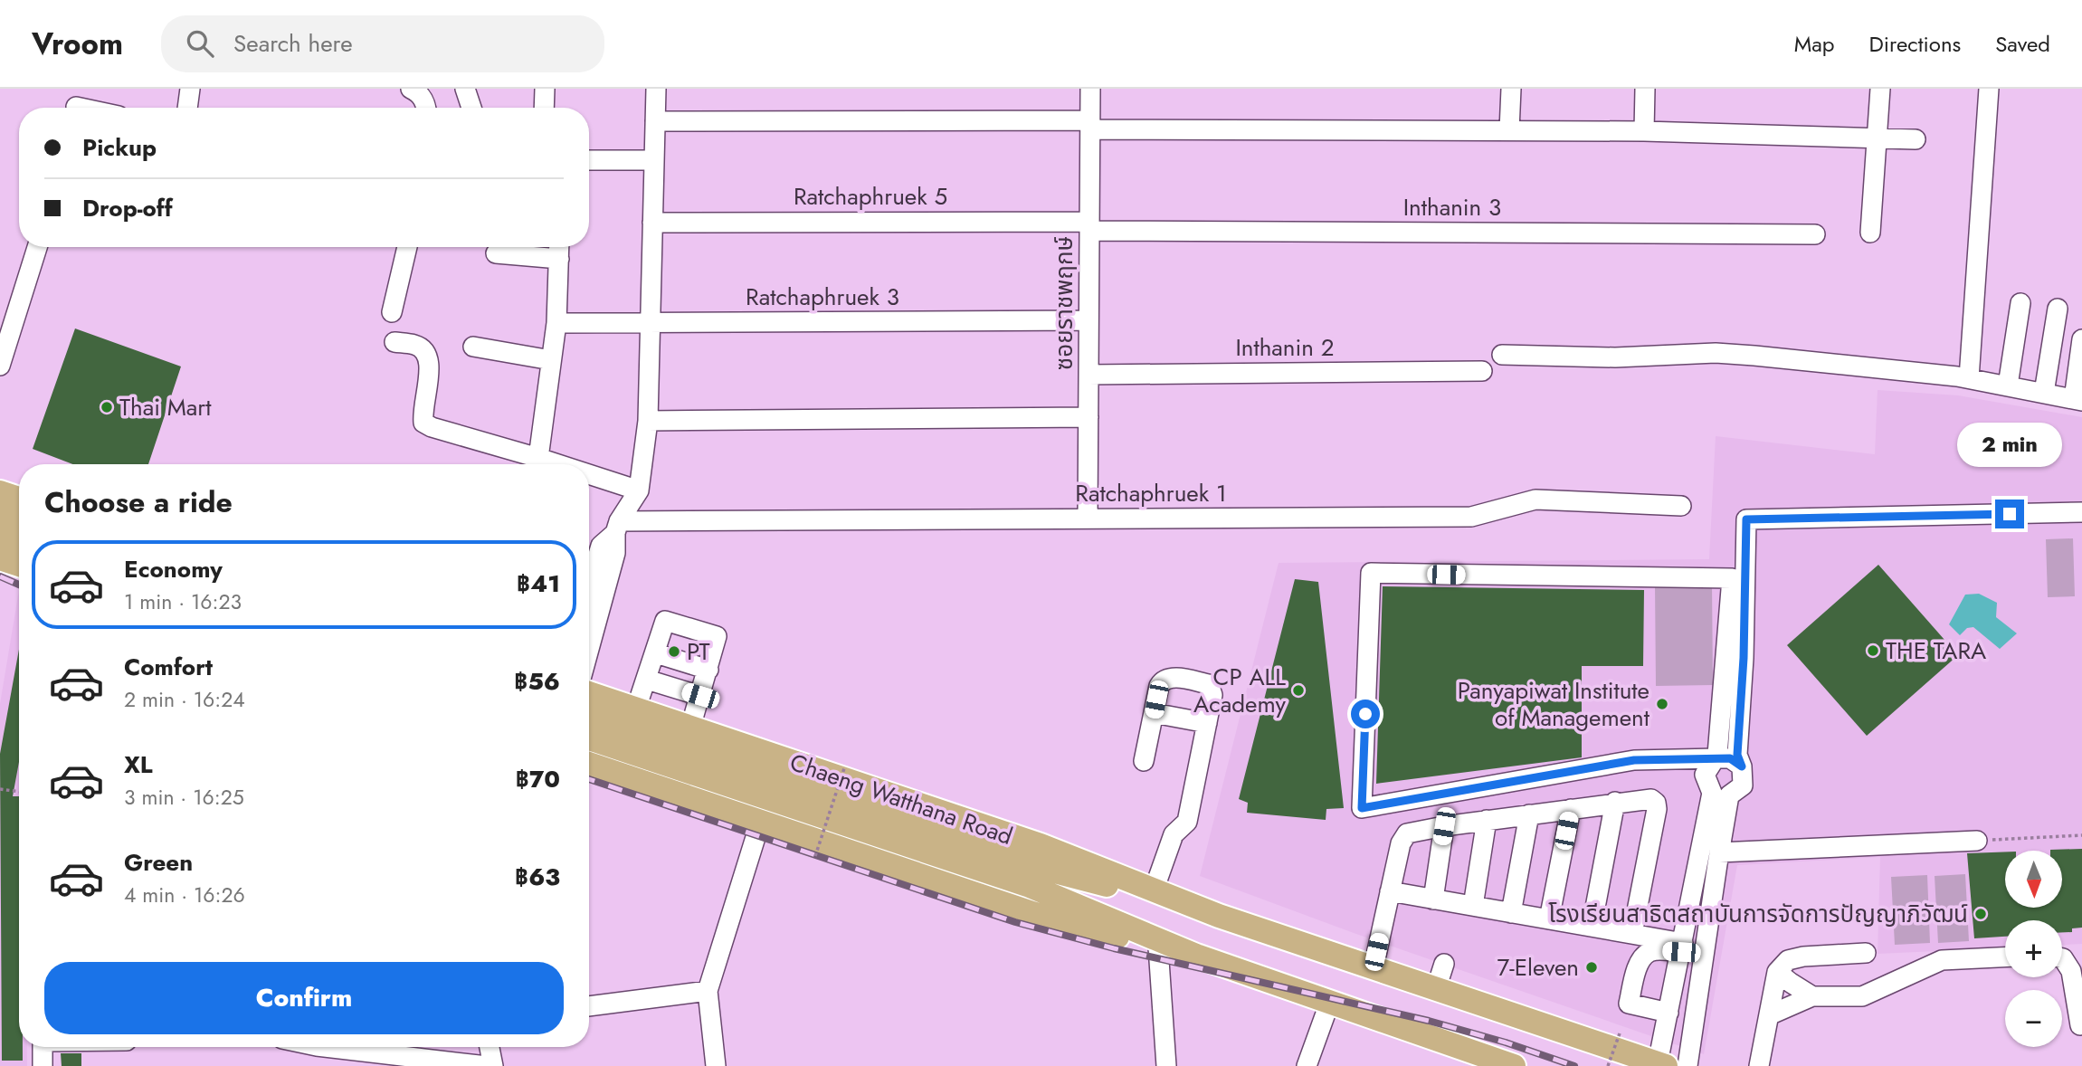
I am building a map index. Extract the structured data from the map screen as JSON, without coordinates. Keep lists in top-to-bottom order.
{
  "streets": {
    "main road": ["Chaeng Watthana Road"],
    "street": [
      "Ratchaphruek 5",
      "Inthanin 3",
      "Ratchaphruek 3",
      "ซอยราชพฤกษ์",
      "Inthanin 2",
      "Ratchaphruek 1"
    ]
  },
  "crossings": [
    ["Ratchaphruek 5", "Inthanin 3"],
    ["Ratchaphruek 5", "ซอยราชพฤกษ์"],
    ["Inthanin 3", "ซอยราชพฤกษ์"],
    ["Ratchaphruek 3", "ซอยราชพฤกษ์"],
    ["ซอยราชพฤกษ์", "Inthanin 2"],
    ["ซอยราชพฤกษ์", "Ratchaphruek 1"]
  ],
  "places": [
    "Thai Mart",
    "THE TARA",
    "PT",
    "CP ALL Academy",
    "Panyapiwat Institute of Management",
    "โรงเรียนสาธิตสถาบันการจัดการปัญญาภิวัฒน์",
    "7-Eleven"
  ],
  "north": "bottom",
  "page": {
    "header": "Vroom",
    "search": "Search here",
    "nav": ["Map", "Directions", "Saved"],
    "banner": ["Pickup", "Drop-off"],
    "bubble": "2 min",
    "heading": "Choose a ride",
    "list": [
      {
        "name": "Economy",
        "note": "1 min · 16:23",
        "value": "฿41"
      },
      {
        "name": "Comfort",
        "note": "2 min · 16:24",
        "value": "฿56"
      },
      {
        "name": "XL",
        "note": "3 min · 16:25",
        "value": "฿70"
      },
      {
        "name": "Green",
        "note": "4 min · 16:26",
        "value": "฿63"
      }
    ],
    "map_buttons": ["+", "−"],
    "buttons": "Confirm"
  }
}
